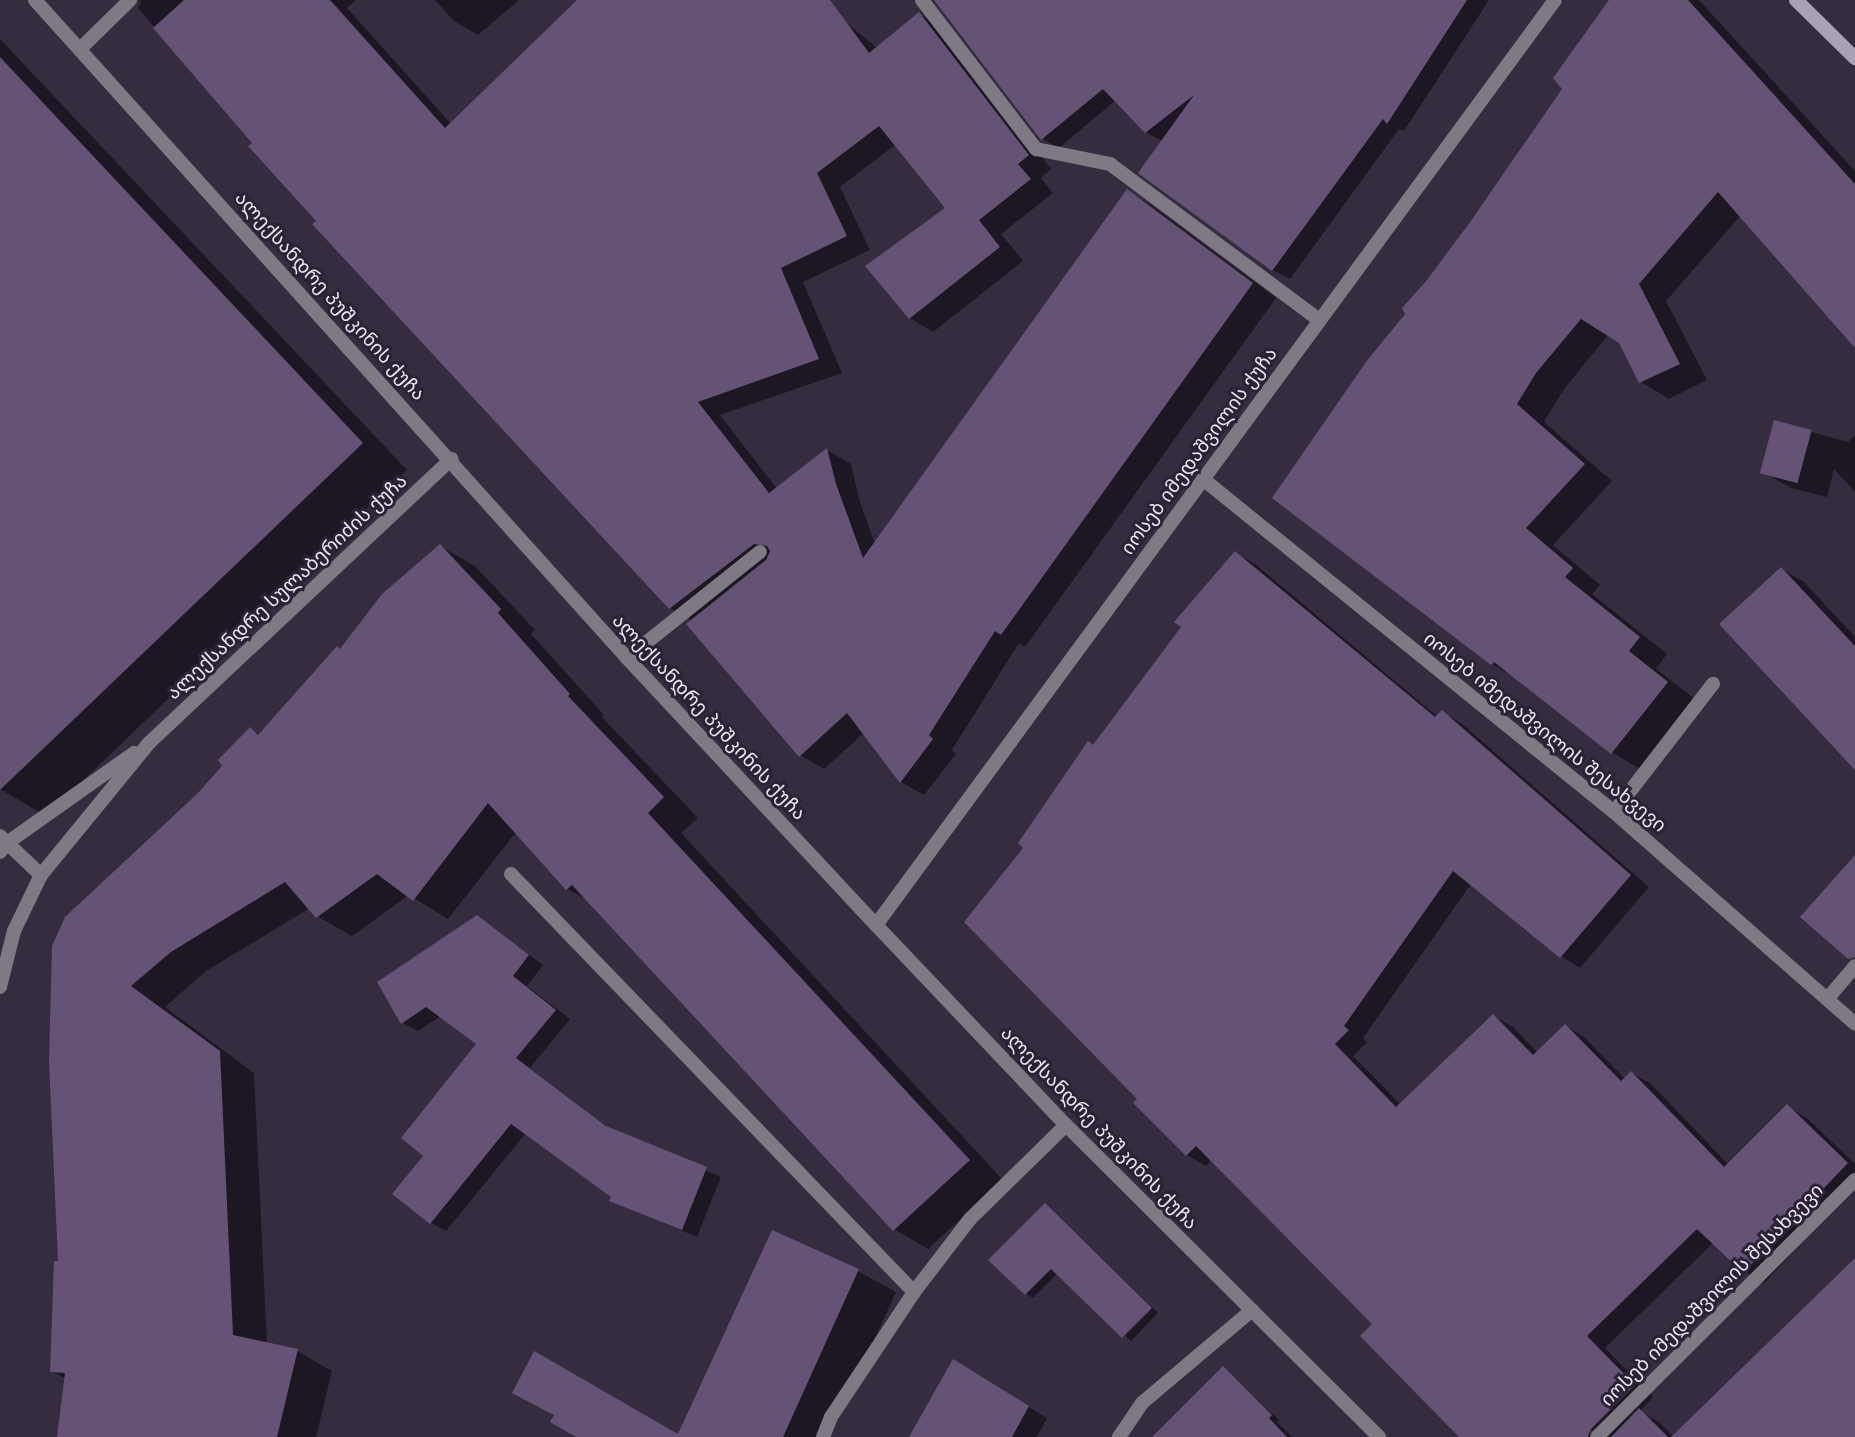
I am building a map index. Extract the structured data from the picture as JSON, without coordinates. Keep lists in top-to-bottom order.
{
  "streets": {
    "street": [
      "ალექსანდრე პუშკინის ქუჩა",
      "იოსებ იმედაშვილის ქუჩა",
      "ალექსანდრე სულაბერიძის ქუჩა",
      "იოსებ იმედაშვილის შესახვევი"
    ]
  },
  "crossings": [
    ["ალექსანდრე პუშკინის ქუჩა", "იოსებ იმედაშვილის ქუჩა"],
    ["ალექსანდრე პუშკინის ქუჩა", "ალექსანდრე სულაბერიძის ქუჩა"],
    ["იოსებ იმედაშვილის ქუჩა", "იოსებ იმედაშვილის შესახვევი"]
  ]
}
